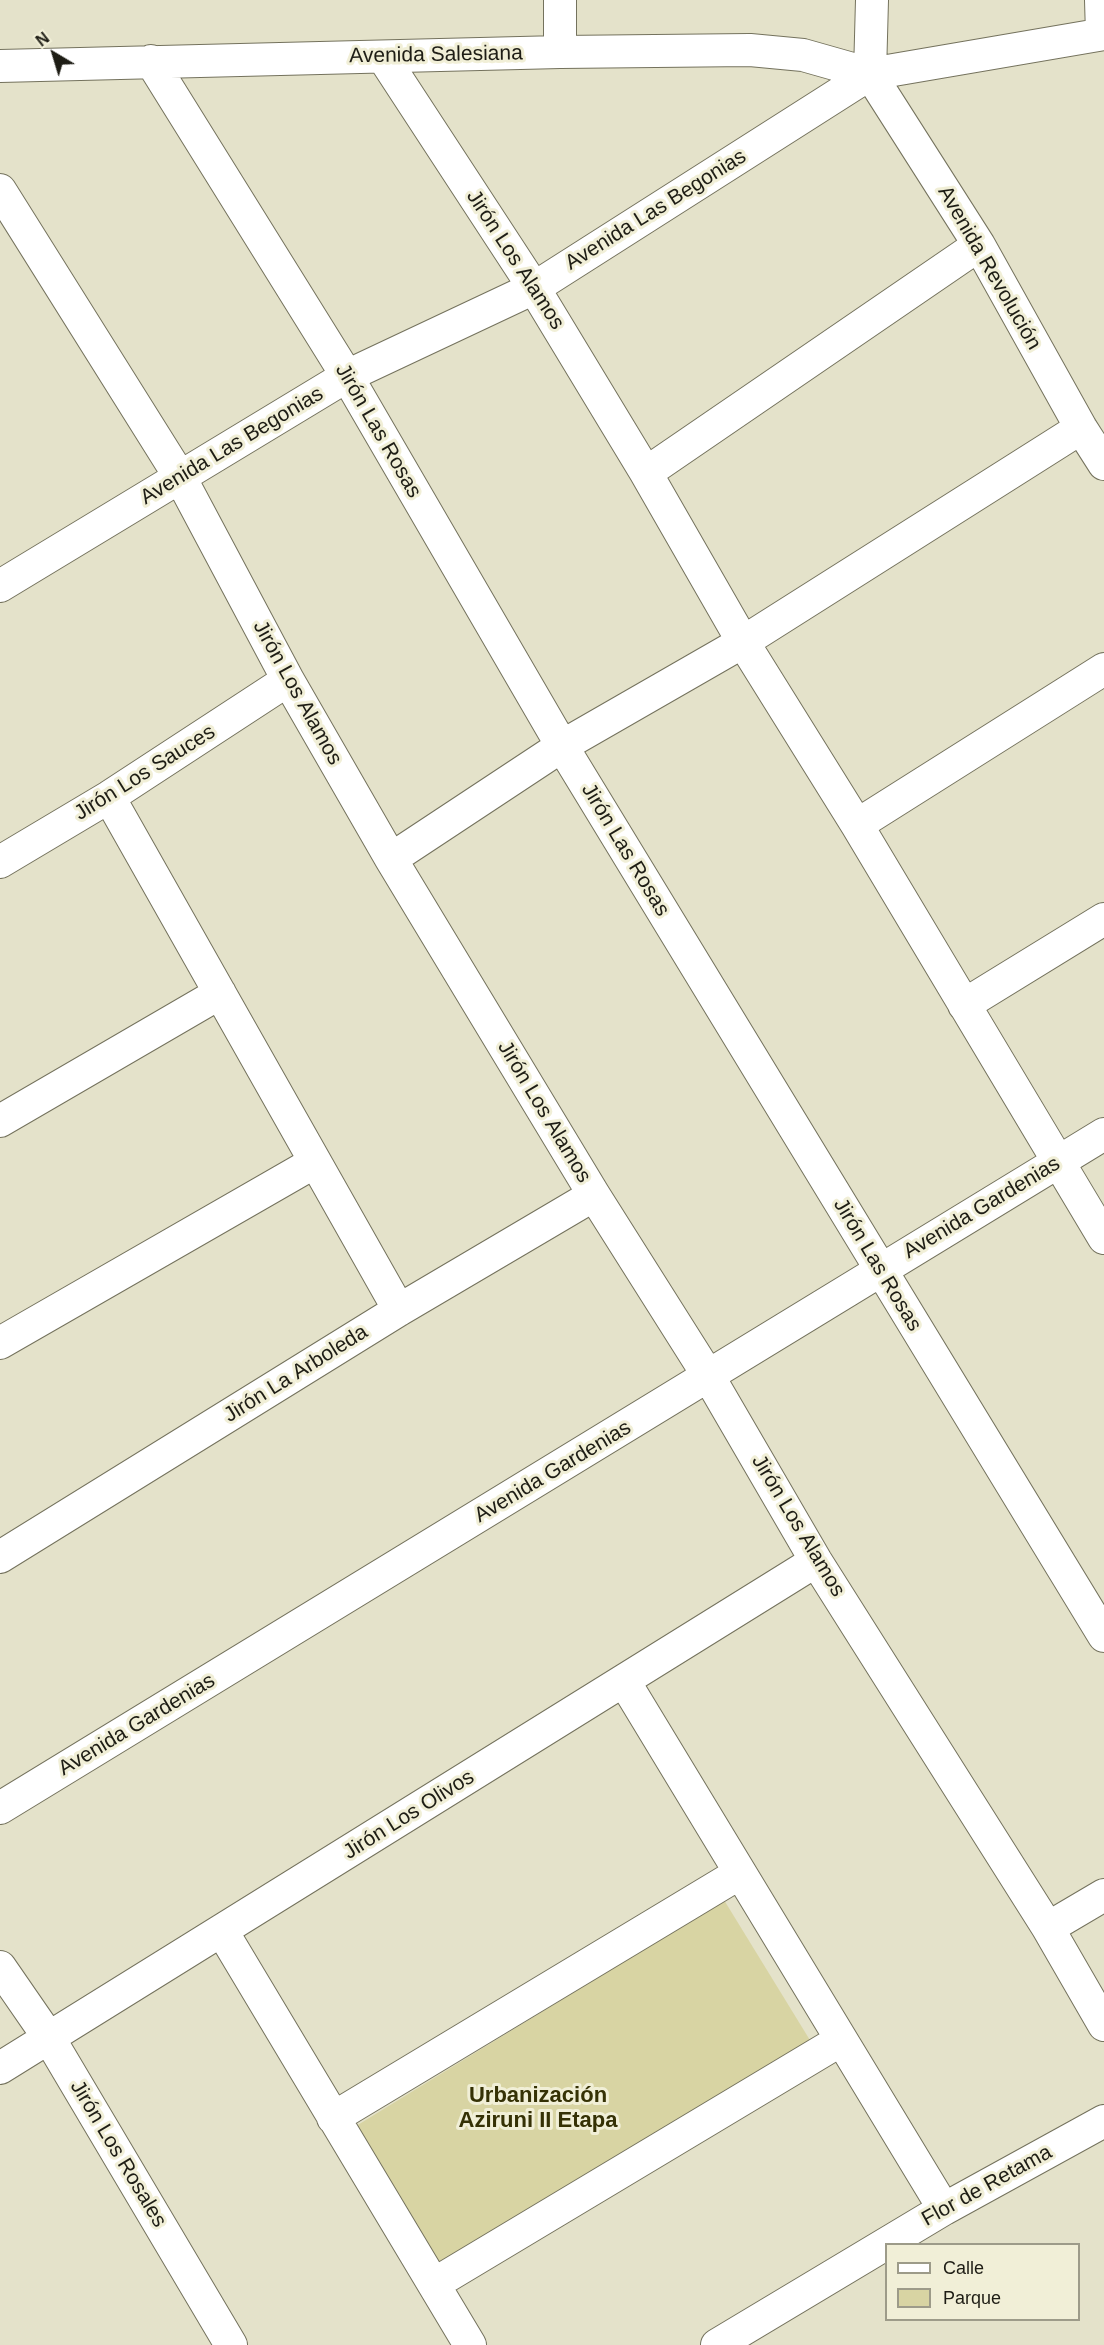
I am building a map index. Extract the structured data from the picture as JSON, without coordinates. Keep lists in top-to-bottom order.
{
  "streets": {
    "street": [
      "Avenida Salesiana",
      "Avenida Las Begonias",
      "Jirón Los Alamos",
      "Avenida Revolución",
      "Jirón Las Rosas",
      "Jirón Los Sauces",
      "Avenida Gardenias",
      "Jirón La Arboleda",
      "Jirón Los Olivos",
      "Jirón Los Rosales",
      "Flor de Retama"
    ]
  },
  "crossings": [
    ["Avenida Salesiana", "Avenida Las Begonias"],
    ["Avenida Salesiana", "Jirón Los Alamos"],
    ["Avenida Salesiana", "Avenida Revolución"],
    ["Avenida Salesiana", "Jirón Las Rosas"],
    ["Avenida Las Begonias", "Jirón Los Alamos"],
    ["Avenida Las Begonias", "Avenida Revolución"],
    ["Avenida Las Begonias", "Jirón Las Rosas"],
    ["Jirón Los Alamos", "Jirón Los Sauces"],
    ["Jirón Los Alamos", "Avenida Gardenias"],
    ["Jirón Los Alamos", "Jirón La Arboleda"],
    ["Jirón Los Alamos", "Jirón Los Olivos"],
    ["Jirón Las Rosas", "Avenida Gardenias"],
    ["Jirón Los Olivos", "Jirón Los Rosales"]
  ],
  "districts": ["Urbanización Aziruni II Etapa"],
  "legend": ["Calle", "Parque"],
  "north": "top left"
}
